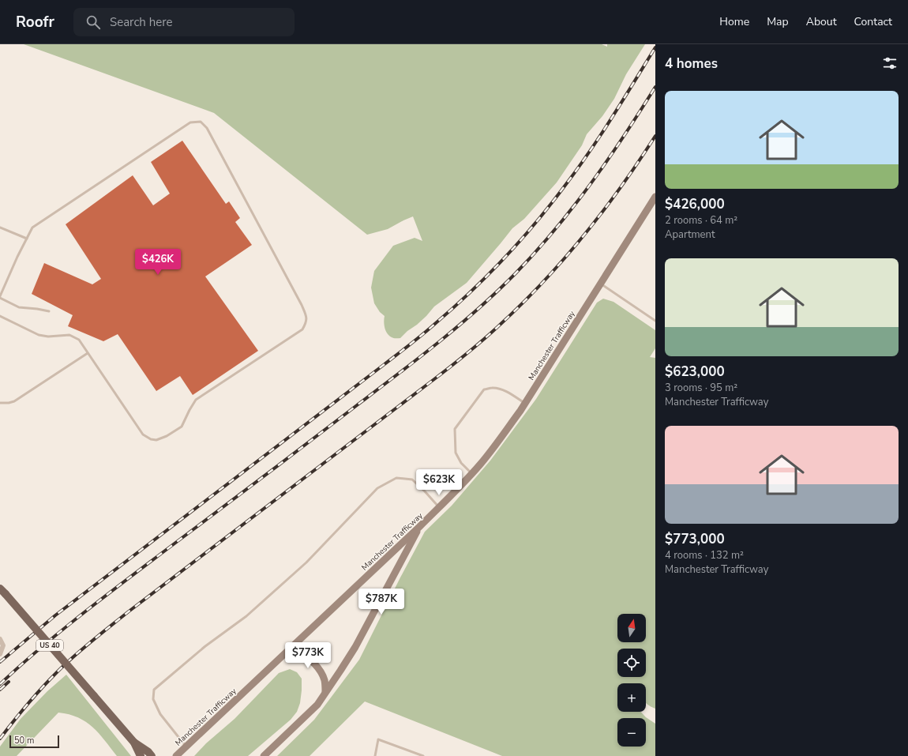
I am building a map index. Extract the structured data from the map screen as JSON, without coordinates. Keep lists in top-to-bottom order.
{
  "streets": {
    "main road": ["Manchester Trafficway", "US 40"]
  },
  "scale_bar": "50 m",
  "north": "top",
  "page": {
    "header": "Roofr",
    "search": "Search here",
    "nav": [
      "Home",
      "Map",
      "About",
      "Contact"
    ],
    "heading": "4 homes",
    "list": [
      {
        "name": "$426,000",
        "note": "2 rooms · 64 m² · Apartment"
      },
      {
        "name": "$623,000",
        "note": "3 rooms · 95 m² · Manchester Trafficway"
      },
      {
        "name": "$773,000",
        "note": "4 rooms · 132 m² · Manchester Trafficway"
      }
    ],
    "price": [
      "$426K",
      "$623K",
      "$787K",
      "$773K"
    ],
    "map_buttons": ["+", "−"],
    "scale": "50 m"
  }
}
